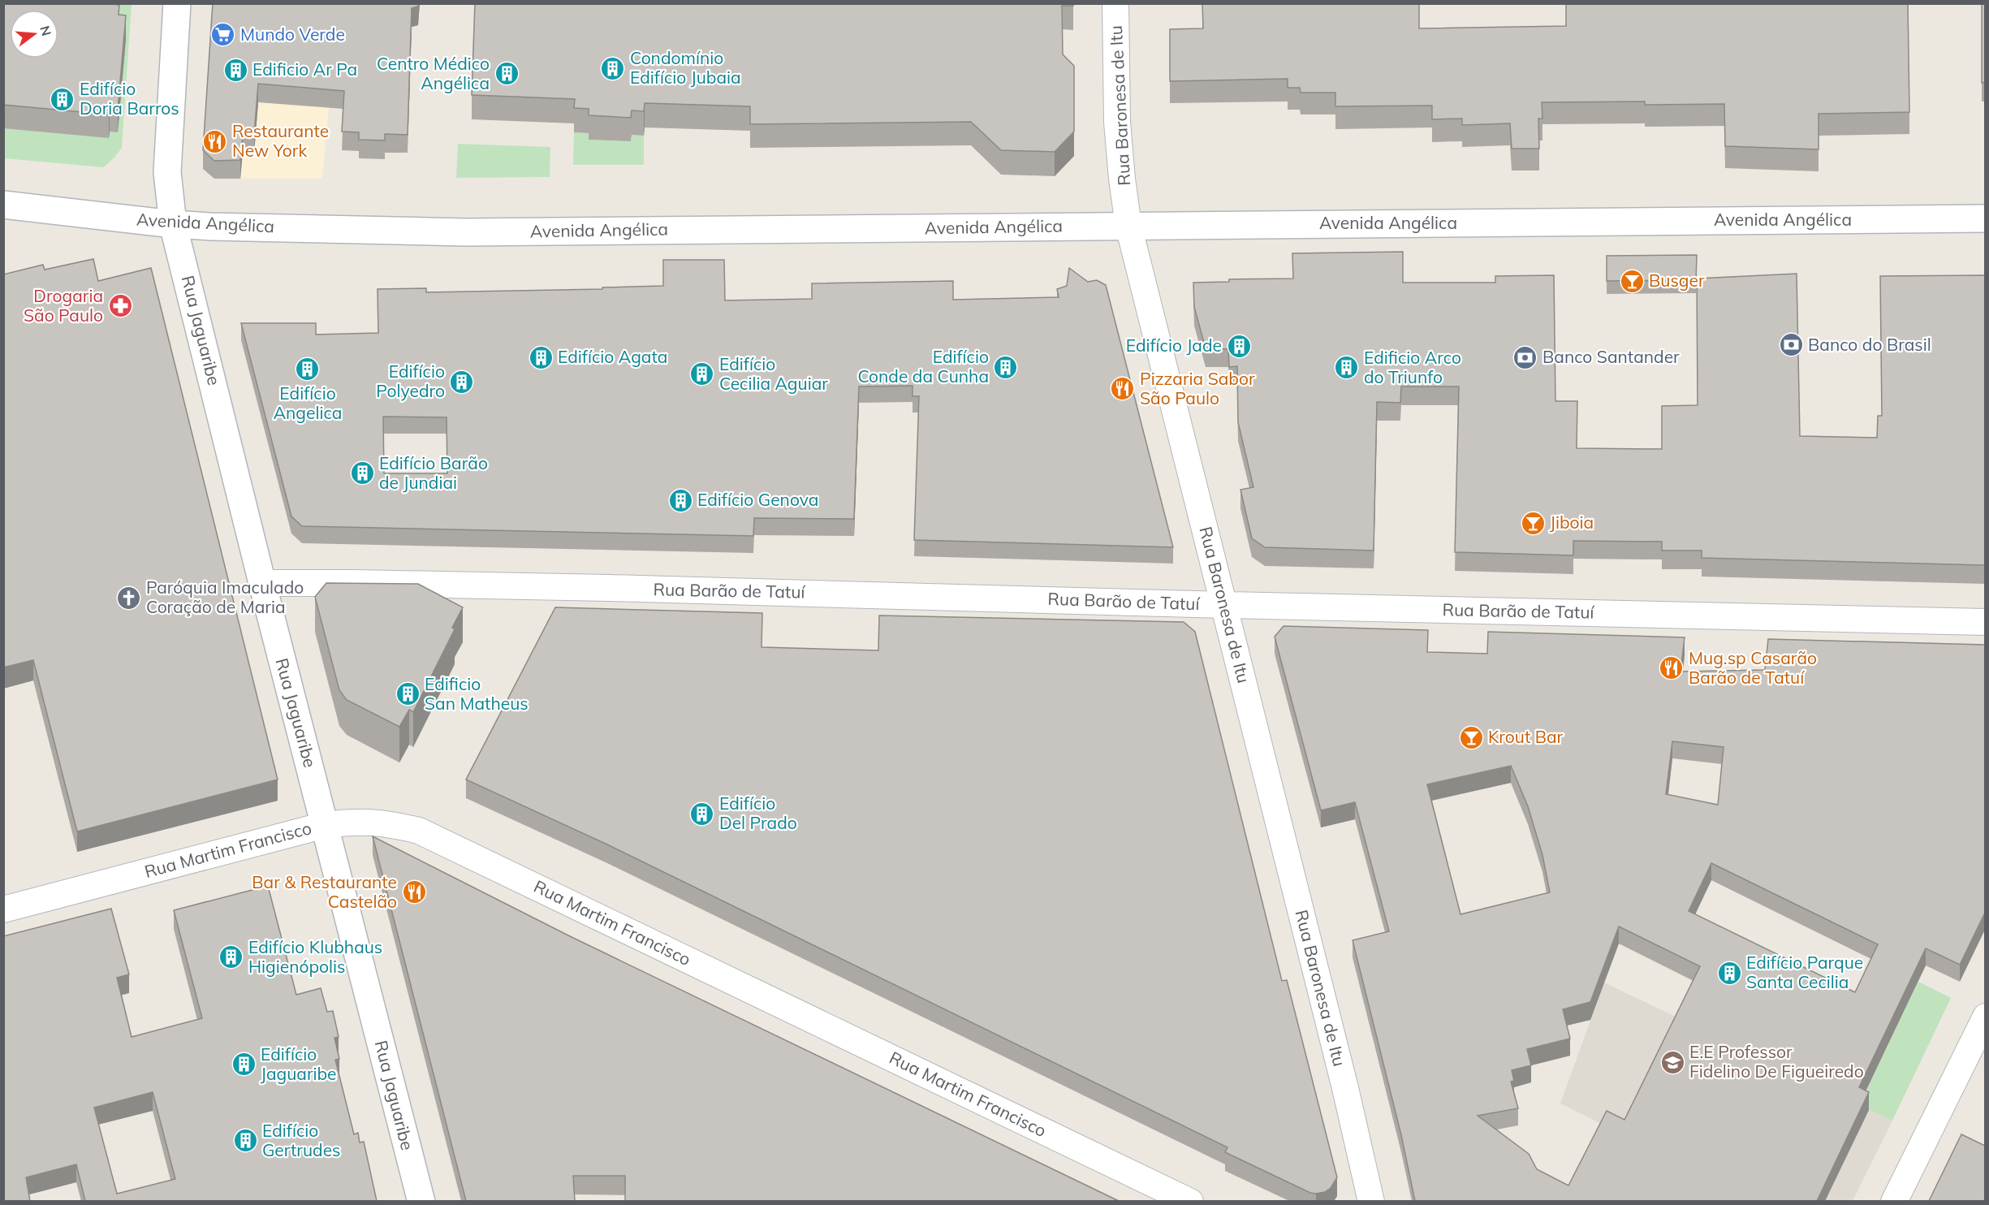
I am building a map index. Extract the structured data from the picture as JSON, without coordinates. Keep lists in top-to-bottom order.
{
  "streets": {
    "main road": ["Avenida Angélica", "Rua Jaguaribe"],
    "street": ["Rua Baronesa de Itu", "Rua Barão de Tatuí", "Rua Martim Francisco"]
  },
  "crossings": [
    ["Rua Baronesa de Itu", "Avenida Angélica"],
    ["Rua Baronesa de Itu", "Rua Barão de Tatuí"],
    ["Avenida Angélica", "Rua Jaguaribe"],
    ["Rua Jaguaribe", "Rua Barão de Tatuí"],
    ["Rua Jaguaribe", "Rua Martim Francisco"]
  ],
  "places": {
    "supermarket": ["Mundo Verde"],
    "building": [
      "Condomínio Edifício Jubaia",
      "Edificio Ar Pa",
      "Centro Médico Angélica",
      "Edifício Doria Barros",
      "Edifício Jade",
      "Edifício Agata",
      "Edifício Conde da Cunha",
      "Edificio Arco do Triunfo",
      "Edifício Angelica",
      "Edifício Cecilia Aguiar",
      "Edifício Polyedro",
      "Edifício Barão de Jundiai",
      "Edifício Genova",
      "Edificio San Matheus",
      "Edifício Del Prado",
      "Edifício Klubhaus Higienópolis",
      "Edifício Parque Santa Cecilia",
      "Edifício Jaguaribe",
      "Edifício Gertrudes"
    ],
    "restaurant": [
      "Restaurante New York",
      "Pizzaria Sabor São Paulo",
      "Mug.sp Casarão Barão de Tatuí",
      "Bar & Restaurante Castelão"
    ],
    "bar": ["Busger", "Jiboia", "Krout Bar"],
    "pharmacy": ["Drogaria São Paulo"],
    "bank": ["Banco do Brasil", "Banco Santander"],
    "church": ["Paróquia Imaculado Coração de Maria"],
    "school or university": ["E.E Professor Fidelino De Figueiredo"]
  },
  "north": "right"
}
